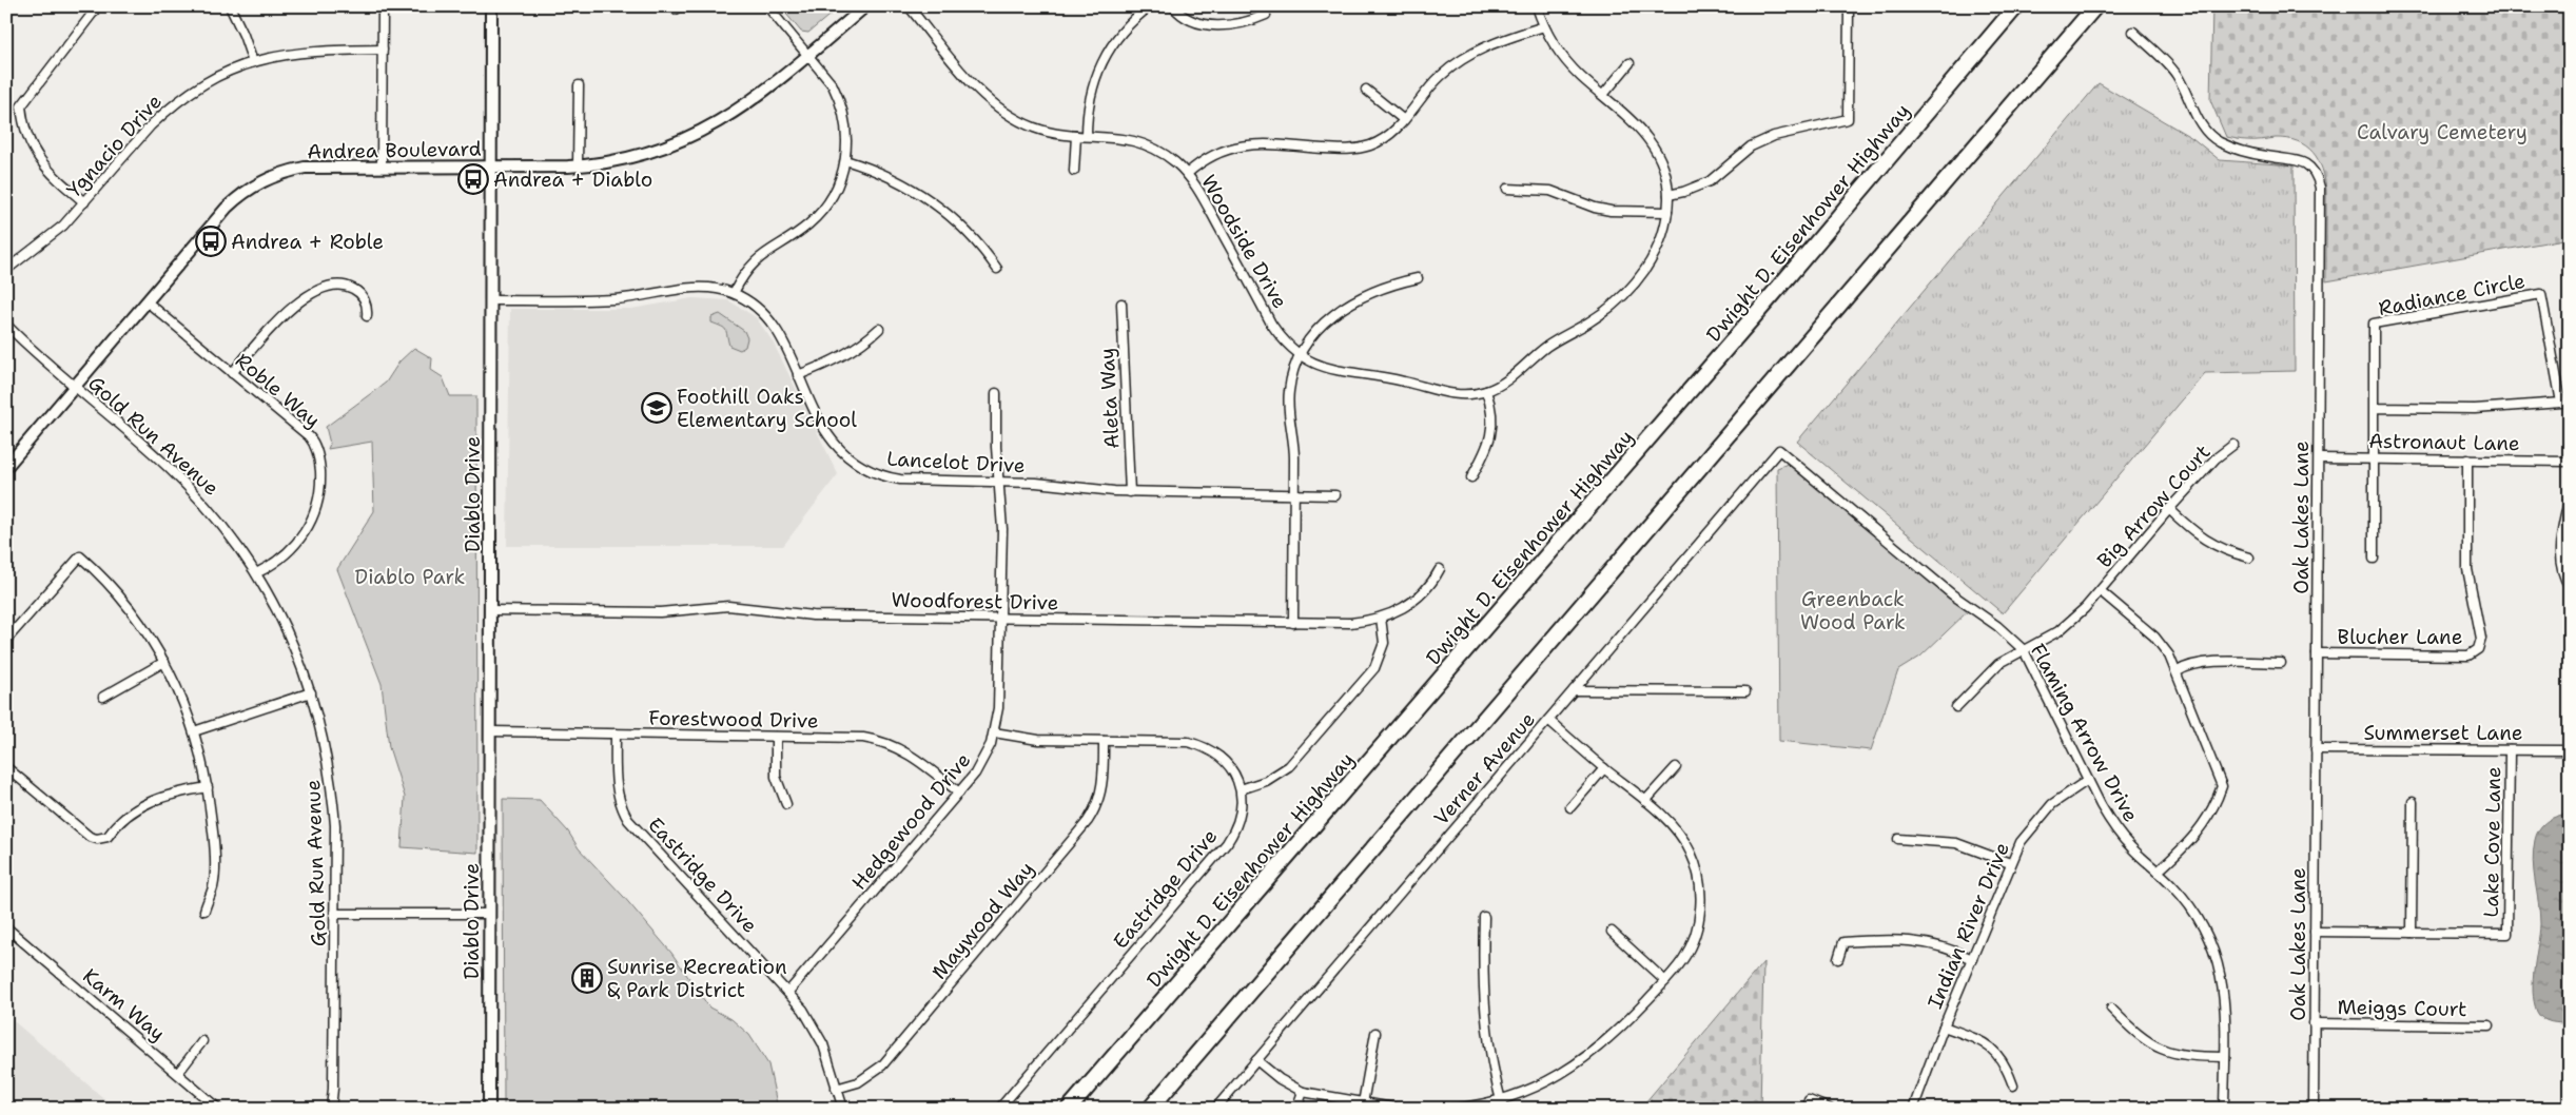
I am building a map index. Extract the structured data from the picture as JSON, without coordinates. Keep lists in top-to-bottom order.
{
  "streets": {
    "highway": ["Dwight D. Eisenhower Highway"],
    "street": [
      "Ygnacio Drive",
      "Andrea Boulevard",
      "Woodside Drive",
      "Radiance Circle",
      "Roble Way",
      "Aleta Way",
      "Gold Run Avenue",
      "Astronaut Lane",
      "Lancelot Drive",
      "Diablo Drive",
      "Big Arrow Court",
      "Oak Lakes Lane",
      "Woodforest Drive",
      "Blucher Lane",
      "Forestwood Drive",
      "Flaming Arrow Drive",
      "Summerset Lane",
      "Verner Avenue",
      "Hedgewood Drive",
      "Lake Cove Lane",
      "Eastridge Drive",
      "Maywood Way",
      "Indian River Drive",
      "Karm Way",
      "Meiggs Court"
    ]
  },
  "crossings": [
    ["Andrea Boulevard", "Roble Way"],
    ["Andrea Boulevard", "Gold Run Avenue"],
    ["Andrea Boulevard", "Diablo Drive"],
    ["Radiance Circle", "Astronaut Lane"],
    ["Roble Way", "Gold Run Avenue"],
    ["Aleta Way", "Lancelot Drive"],
    ["Astronaut Lane", "Oak Lakes Lane"],
    ["Astronaut Lane", "Blucher Lane"],
    ["Lancelot Drive", "Diablo Drive"],
    ["Lancelot Drive", "Hedgewood Drive"],
    ["Diablo Drive", "Woodforest Drive"],
    ["Diablo Drive", "Forestwood Drive"],
    ["Big Arrow Court", "Flaming Arrow Drive"],
    ["Oak Lakes Lane", "Blucher Lane"],
    ["Oak Lakes Lane", "Summerset Lane"],
    ["Oak Lakes Lane", "Lake Cove Lane"],
    ["Oak Lakes Lane", "Meiggs Court"],
    ["Woodforest Drive", "Hedgewood Drive"],
    ["Forestwood Drive", "Hedgewood Drive"],
    ["Forestwood Drive", "Eastridge Drive"],
    ["Flaming Arrow Drive", "Verner Avenue"],
    ["Flaming Arrow Drive", "Indian River Drive"],
    ["Summerset Lane", "Lake Cove Lane"],
    ["Hedgewood Drive", "Eastridge Drive"],
    ["Eastridge Drive", "Maywood Way"]
  ],
  "parks": ["Calvary Cemetery", "Diablo Park", "Greenback Wood Park"],
  "places": {
    "bus stop": ["Andrea + Diablo", "Andrea + Roble"],
    "school or university": ["Foothill Oaks Elementary School"],
    "building": ["Sunrise Recreation & Park District"]
  }
}
